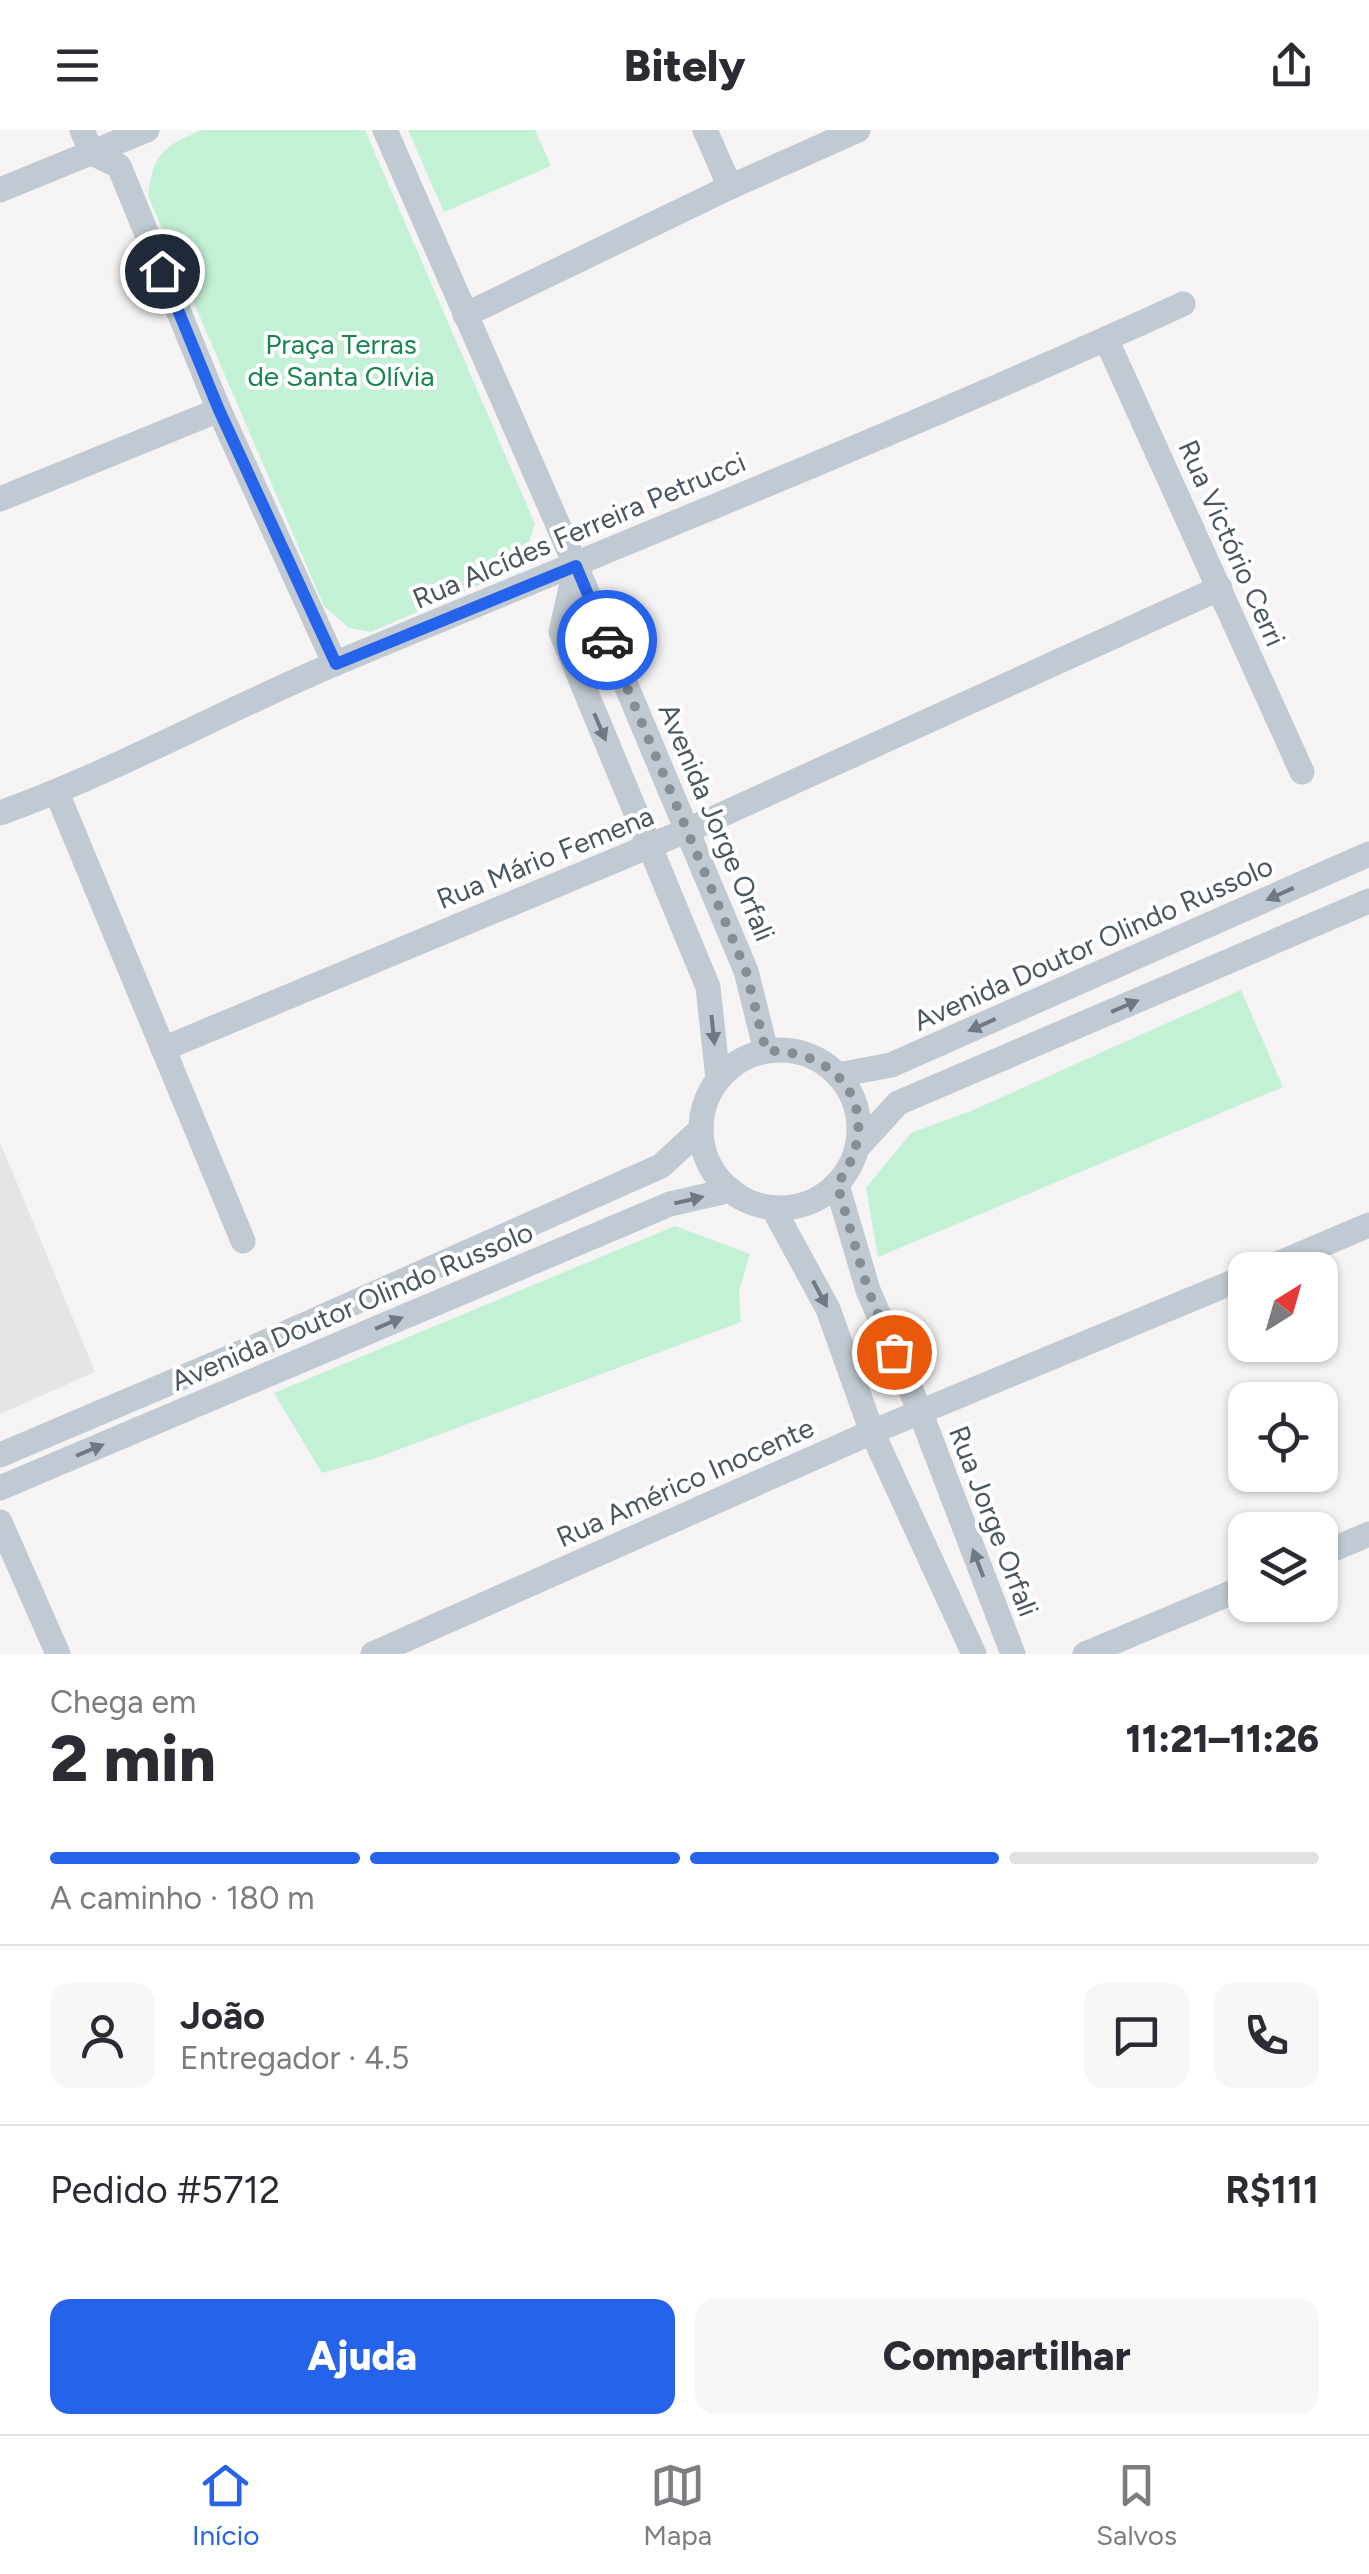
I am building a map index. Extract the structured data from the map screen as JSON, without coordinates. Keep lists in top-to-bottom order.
{
  "streets": {
    "street": [
      "Rua Alcídes Ferreira Petrucci",
      "Rua Victório Cerri",
      "Avenida Jorge Orfali",
      "Rua Mário Femena",
      "Avenida Doutor Olindo Russolo",
      "Rua Américo Inocente",
      "Rua Jorge Orfali"
    ]
  },
  "crossings": [
    ["Rua Alcídes Ferreira Petrucci", "Rua Victório Cerri"],
    ["Rua Alcídes Ferreira Petrucci", "Avenida Jorge Orfali"],
    ["Rua Victório Cerri", "Rua Mário Femena"],
    ["Avenida Jorge Orfali", "Rua Mário Femena"],
    ["Avenida Jorge Orfali", "Avenida Doutor Olindo Russolo"],
    ["Avenida Jorge Orfali", "Rua Jorge Orfali"],
    ["Avenida Doutor Olindo Russolo", "Rua Jorge Orfali"],
    ["Rua Américo Inocente", "Rua Jorge Orfali"]
  ],
  "parks": ["Praça Terras de Santa Olívia"],
  "north": "top right",
  "page": {
    "header": "Bitely",
    "heading": ["2 min", "Chega em", "11:21–11:26"],
    "panel": [
      "João",
      "Entregador · 4.5",
      "Pedido #5712",
      "R$111"
    ],
    "bar": "A caminho · 180 m",
    "buttons": ["Ajuda", "Compartilhar"],
    "tabs": ["Início", "Mapa", "Salvos"]
  }
}
